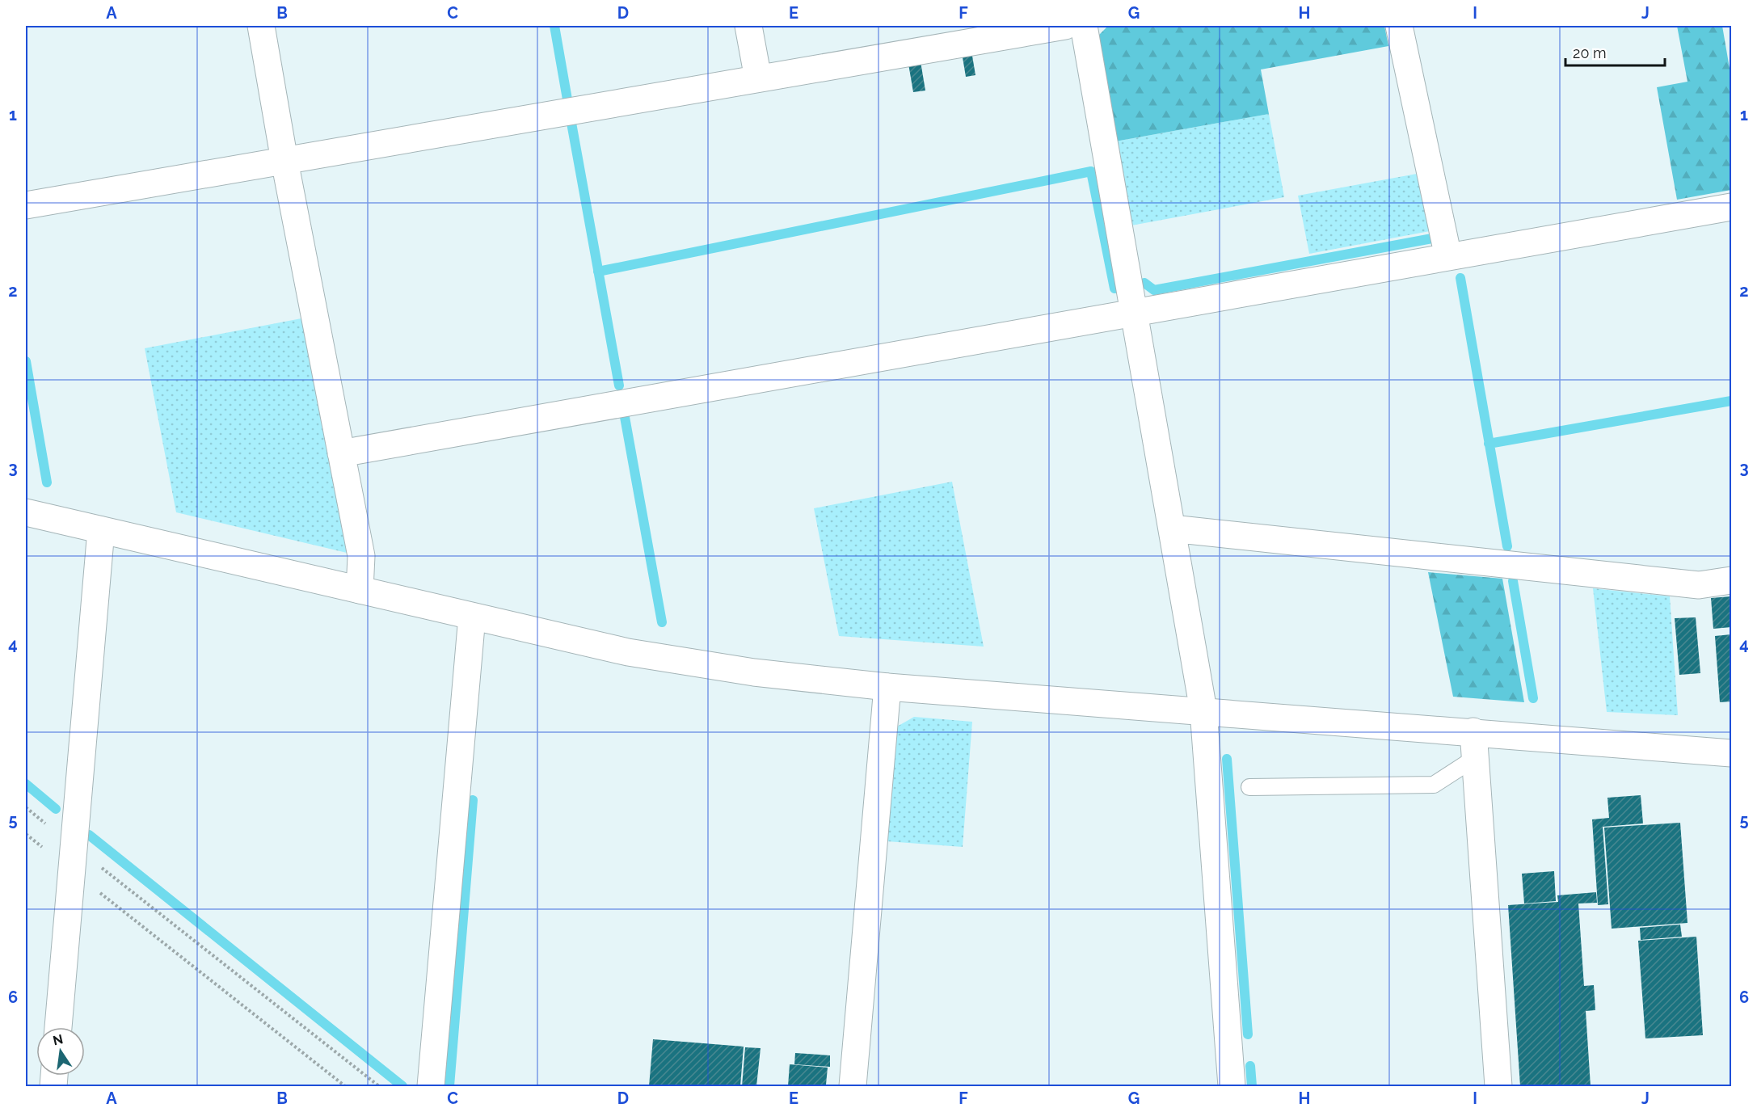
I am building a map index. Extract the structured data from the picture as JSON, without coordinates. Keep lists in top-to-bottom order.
{
  "scale_bar": "20 m",
  "north": "top",
  "grid": {
    "columns": [
      "A",
      "B",
      "C",
      "D",
      "E",
      "F",
      "G",
      "H",
      "I",
      "J"
    ],
    "rows": [
      "1",
      "2",
      "3",
      "4",
      "5",
      "6"
    ]
  }
}
